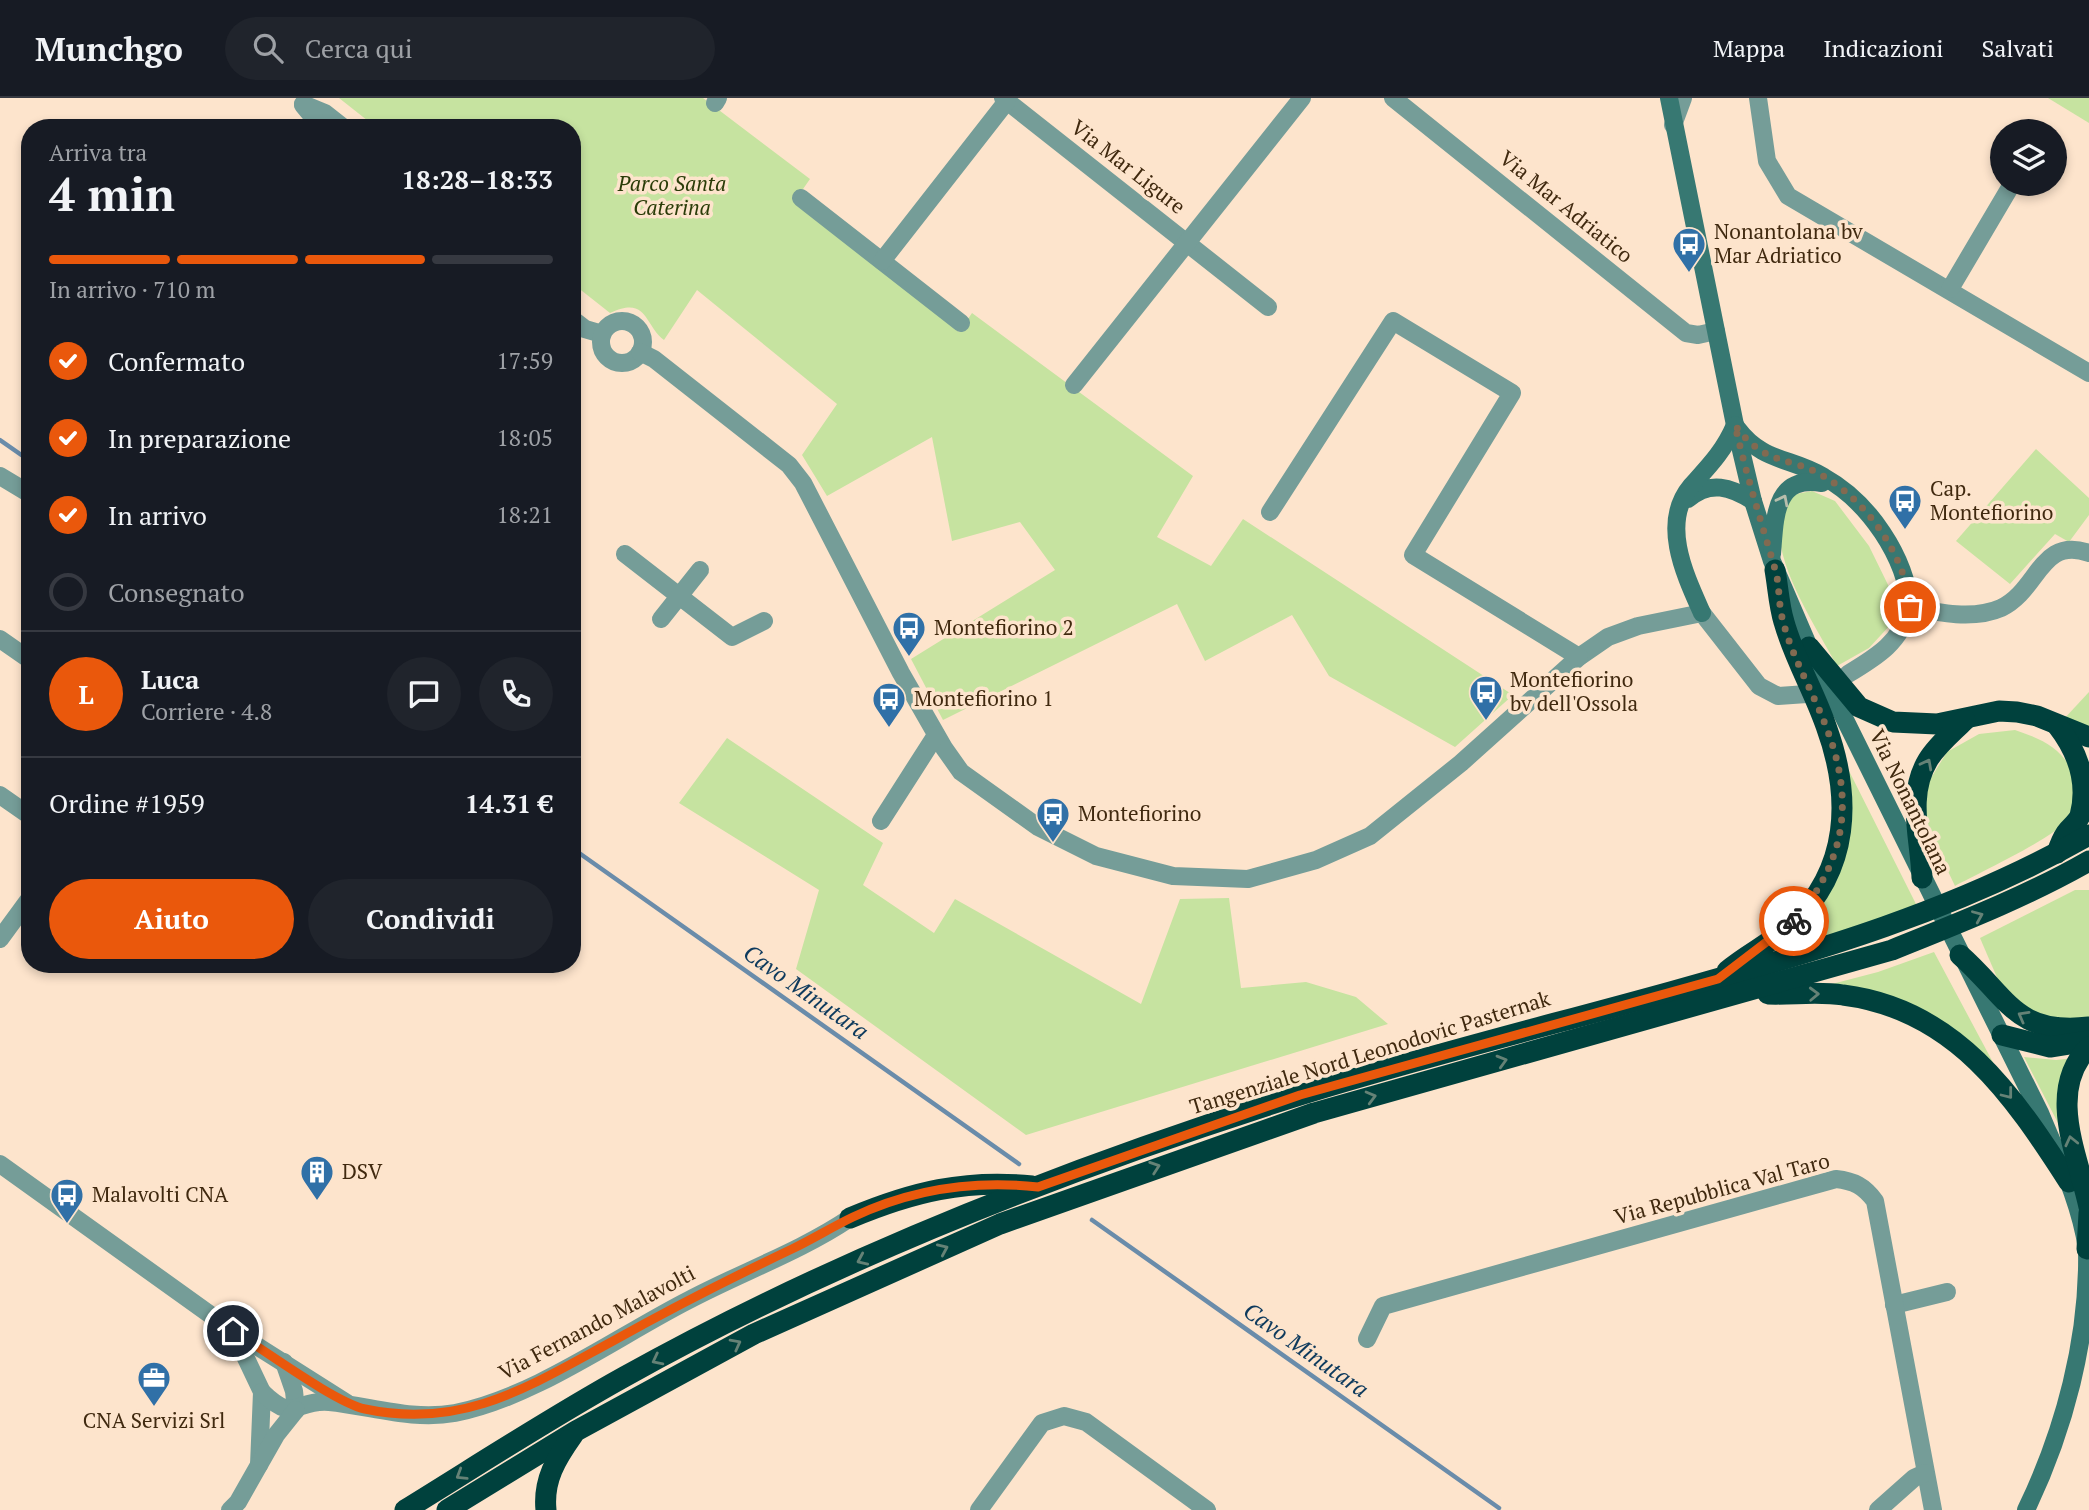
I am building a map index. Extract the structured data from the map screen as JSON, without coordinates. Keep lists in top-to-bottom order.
{
  "streets": {
    "highway": ["Tangenziale Nord Leonodovic Pasternak"],
    "main road": ["Via Nonantolana"],
    "street": [
      "Via Mar Ligure",
      "Via Mar Adriatico",
      "Via Repubblica Val Taro",
      "Via Fernando Malavolti"
    ]
  },
  "crossings": [
    ["Via Mar Adriatico", "Via Nonantolana"]
  ],
  "water": ["Cavo Minutara"],
  "parks": ["Parco Santa Caterina"],
  "places": {
    "bus stop": [
      "Nonantolana bv Mar Adriatico",
      "Cap. Montefiorino",
      "Montefiorino 2",
      "Montefiorino bv dell'Ossola",
      "Montefiorino 1",
      "Montefiorino",
      "Malavolti CNA"
    ],
    "building": ["DSV"],
    "office": ["CNA Servizi Srl"]
  },
  "page": {
    "header": "Munchgo",
    "search": "Cerca qui",
    "nav": ["Mappa", "Indicazioni", "Salvati"],
    "heading": ["4 min", "Arriva tra", "18:28–18:33"],
    "panel": [
      "Luca",
      "Corriere · 4.8",
      "Ordine #1959",
      "14.31 €"
    ],
    "bar": "In arrivo · 710 m",
    "list": [
      ["Confermato", "17:59"],
      ["In preparazione", "18:05"],
      ["In arrivo", "18:21"],
      "Consegnato"
    ],
    "round": "L",
    "buttons": ["Aiuto", "Condividi"]
  }
}
